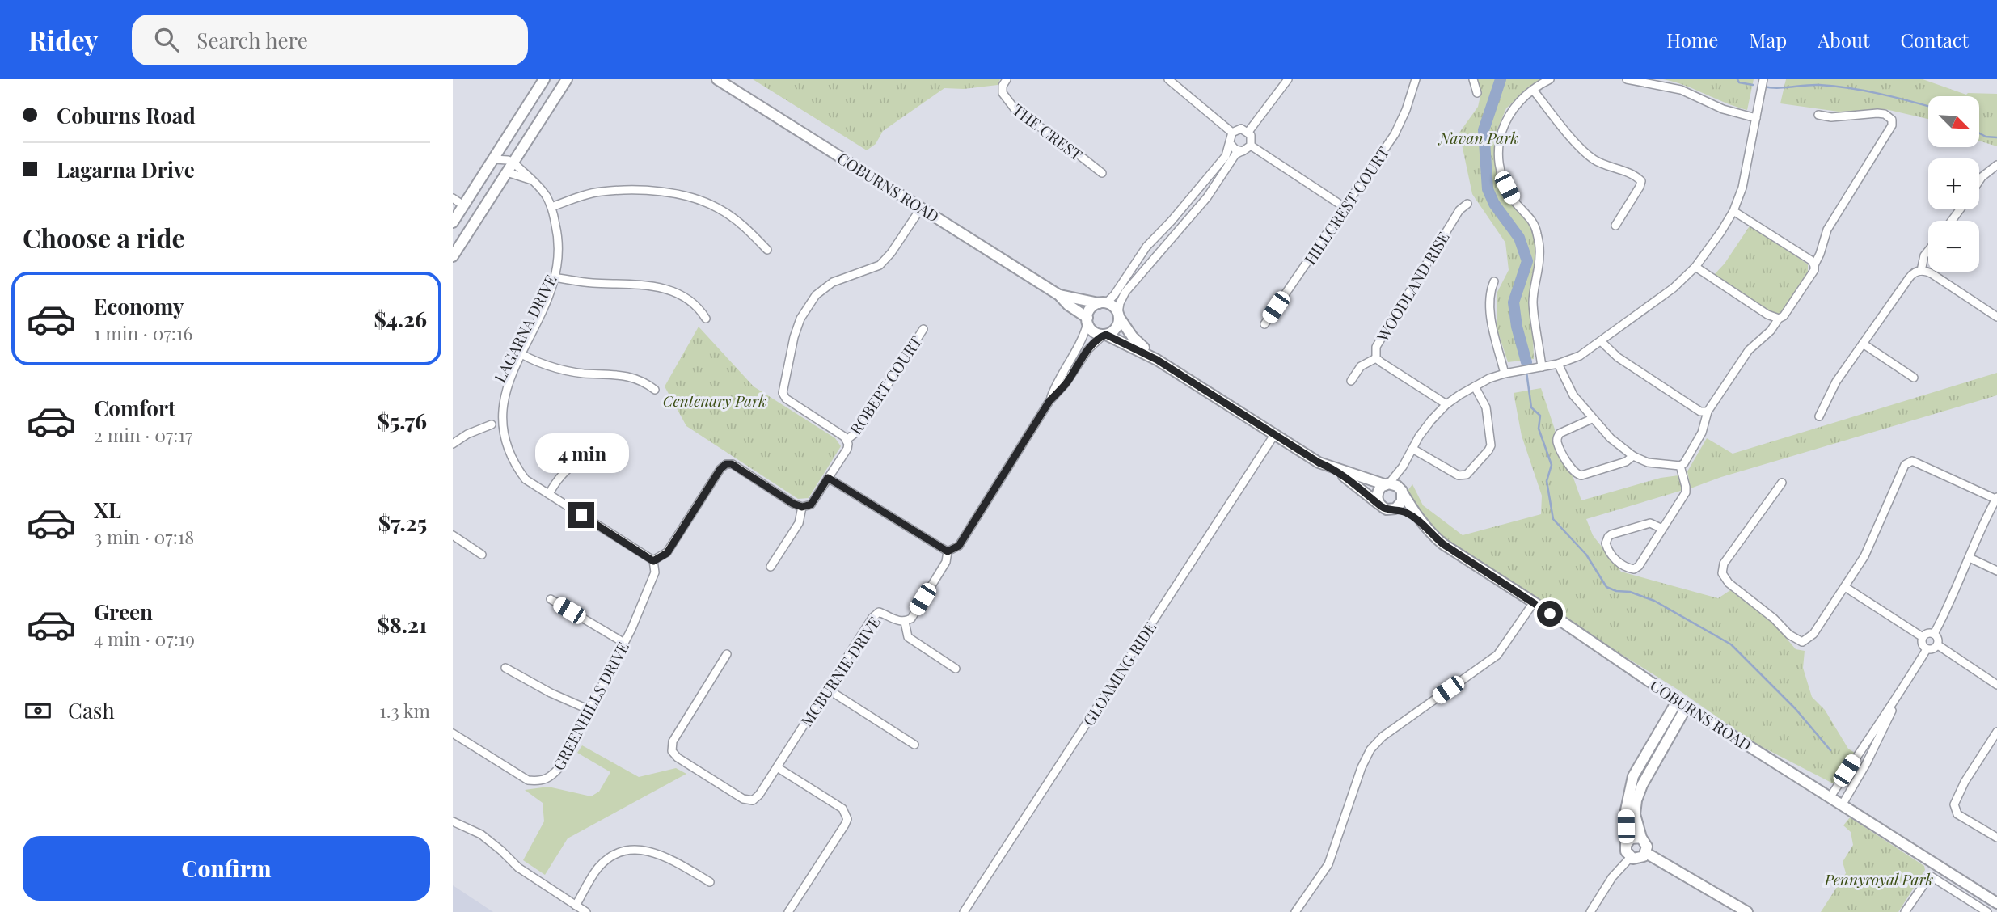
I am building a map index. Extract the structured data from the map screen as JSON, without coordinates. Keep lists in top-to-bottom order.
{
  "streets": {
    "street": [
      "THE CREST",
      "COBURNS ROAD",
      "HILLCREST COURT",
      "WOODLAND RISE",
      "LAGARNA DRIVE",
      "ROBERT COURT",
      "MCBURNIE DRIVE",
      "GLOAMING RIDE",
      "GREENHILLS DRIVE"
    ]
  },
  "crossings": [
    ["COBURNS ROAD", "MCBURNIE DRIVE"]
  ],
  "parks": ["Navan Park", "Centenary Park", "Pennyroyal Park"],
  "north": "bottom right",
  "page": {
    "header": "Ridey",
    "search": "Search here",
    "nav": [
      "Home",
      "Map",
      "About",
      "Contact"
    ],
    "banner": ["Coburns Road", "Lagarna Drive"],
    "map_buttons": ["+", "−"],
    "heading": "Choose a ride",
    "list": [
      {
        "name": "Economy",
        "note": "1 min · 07:16",
        "value": "$4.26"
      },
      {
        "name": "Comfort",
        "note": "2 min · 07:17",
        "value": "$5.76"
      },
      {
        "name": "XL",
        "note": "3 min · 07:18",
        "value": "$7.25"
      },
      {
        "name": "Green",
        "note": "4 min · 07:19",
        "value": "$8.21"
      }
    ],
    "bubble": "4 min",
    "pay": ["Cash", "1.3 km"],
    "buttons": "Confirm"
  }
}
